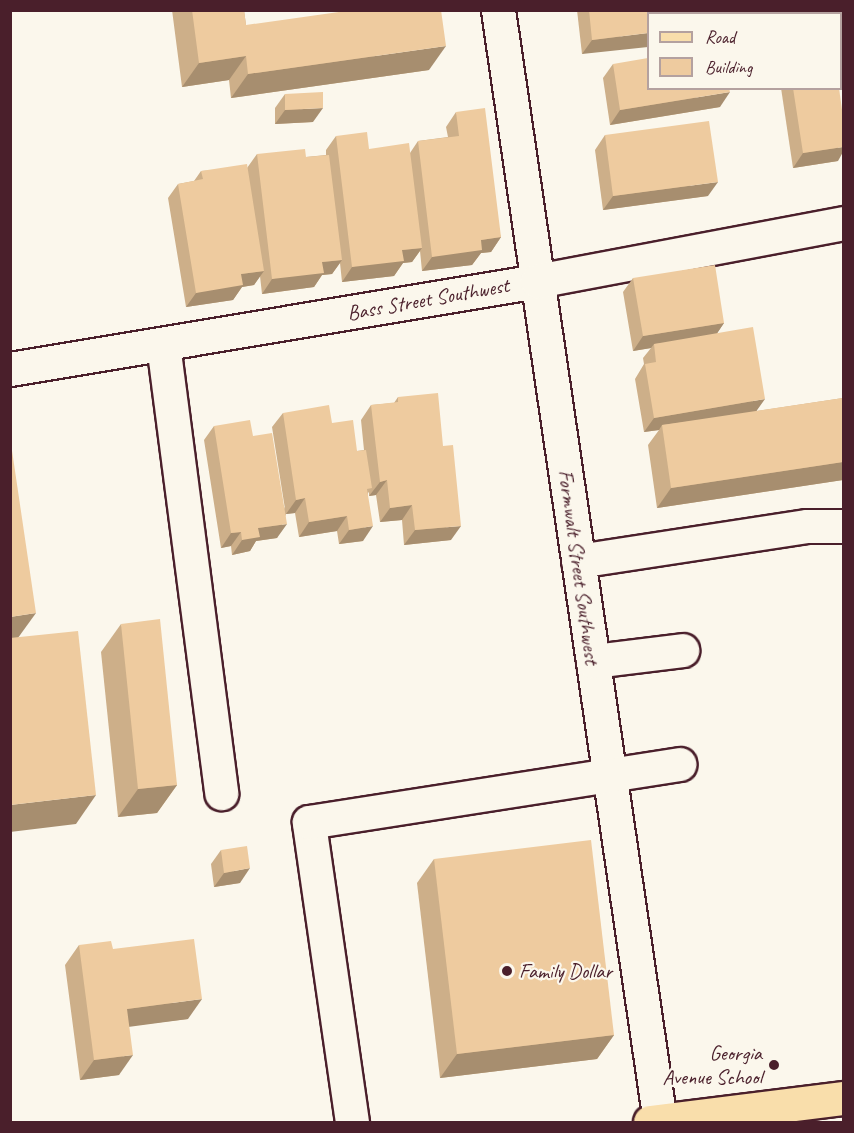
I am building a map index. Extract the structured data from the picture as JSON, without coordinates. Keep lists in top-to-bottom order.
{
  "streets": {
    "street": ["Bass Street Southwest", "Formwalt Street Southwest"]
  },
  "crossings": [
    ["Bass Street Southwest", "Formwalt Street Southwest"]
  ],
  "places": ["Family Dollar", "Georgia Avenue School"],
  "legend": ["Road", "Building"]
}
